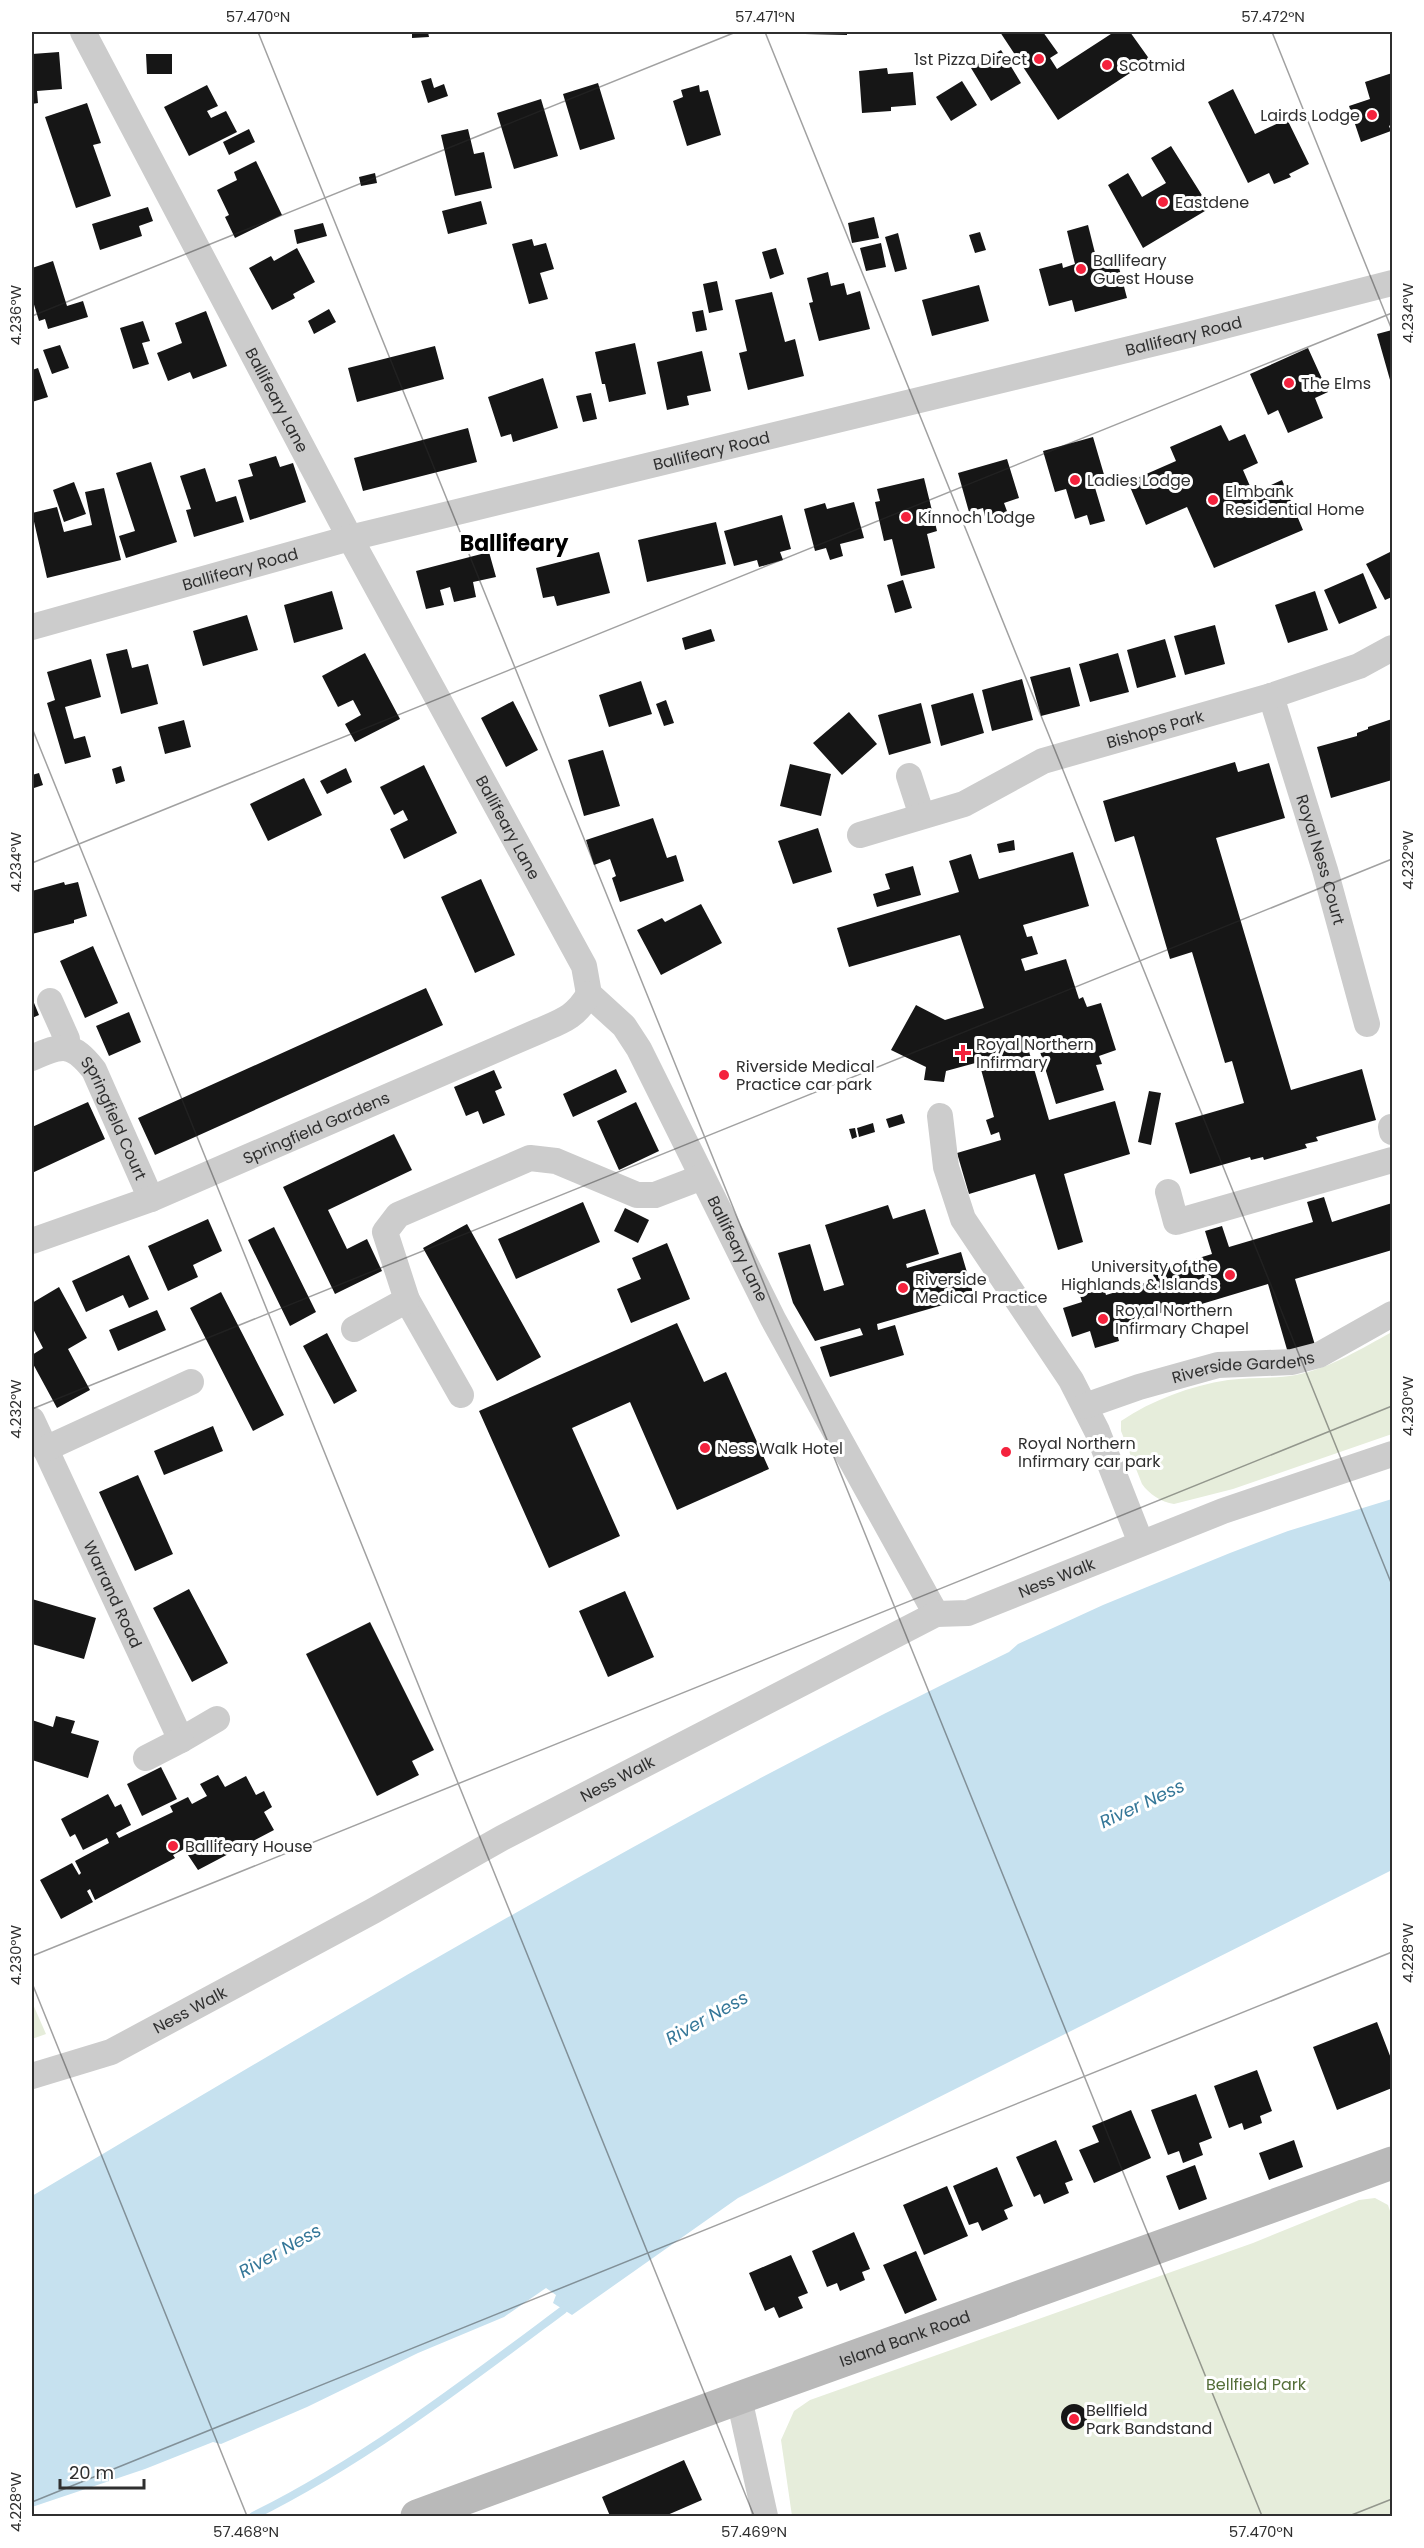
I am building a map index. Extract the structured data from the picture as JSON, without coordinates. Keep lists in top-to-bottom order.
{
  "streets": {
    "main road": ["Island Bank Road"],
    "street": [
      "Ballifeary Road",
      "Ballifeary Lane",
      "Bishops Park",
      "Royal Ness Court",
      "Springfield Court",
      "Springfield Gardens",
      "Riverside Gardens",
      "Ness Walk",
      "Warrand Road"
    ]
  },
  "crossings": [
    ["Ballifeary Road", "Ballifeary Lane"],
    ["Ballifeary Lane", "Springfield Gardens"],
    ["Ballifeary Lane", "Ness Walk"],
    ["Bishops Park", "Royal Ness Court"],
    ["Springfield Court", "Springfield Gardens"]
  ],
  "districts": ["Ballifeary"],
  "water": ["River Ness"],
  "parks": ["Bellfield Park"],
  "places": {
    "other": [
      "1st Pizza Direct",
      "Scotmid",
      "Lairds Lodge",
      "Eastdene",
      "Ballifeary Guest House",
      "The Elms",
      "Ladies Lodge",
      "Elmbank Residential Home",
      "Kinnoch Lodge",
      "Riverside Medical Practice car park",
      "University of the Highlands & Islands",
      "Riverside Medical Practice",
      "Royal Northern Infirmary Chapel",
      "Ness Walk Hotel",
      "Royal Northern Infirmary car park",
      "Ballifeary House",
      "Bellfield Park Bandstand"
    ],
    "health": ["Royal Northern Infirmary"]
  },
  "scale_bar": "20 m",
  "coordinates": [
    "57.470°N",
    "57.471°N",
    "57.472°N",
    "4.234°W",
    "4.236°W",
    "4.232°W",
    "4.230°W",
    "4.228°W",
    "57.468°N",
    "57.469°N"
  ]
}
